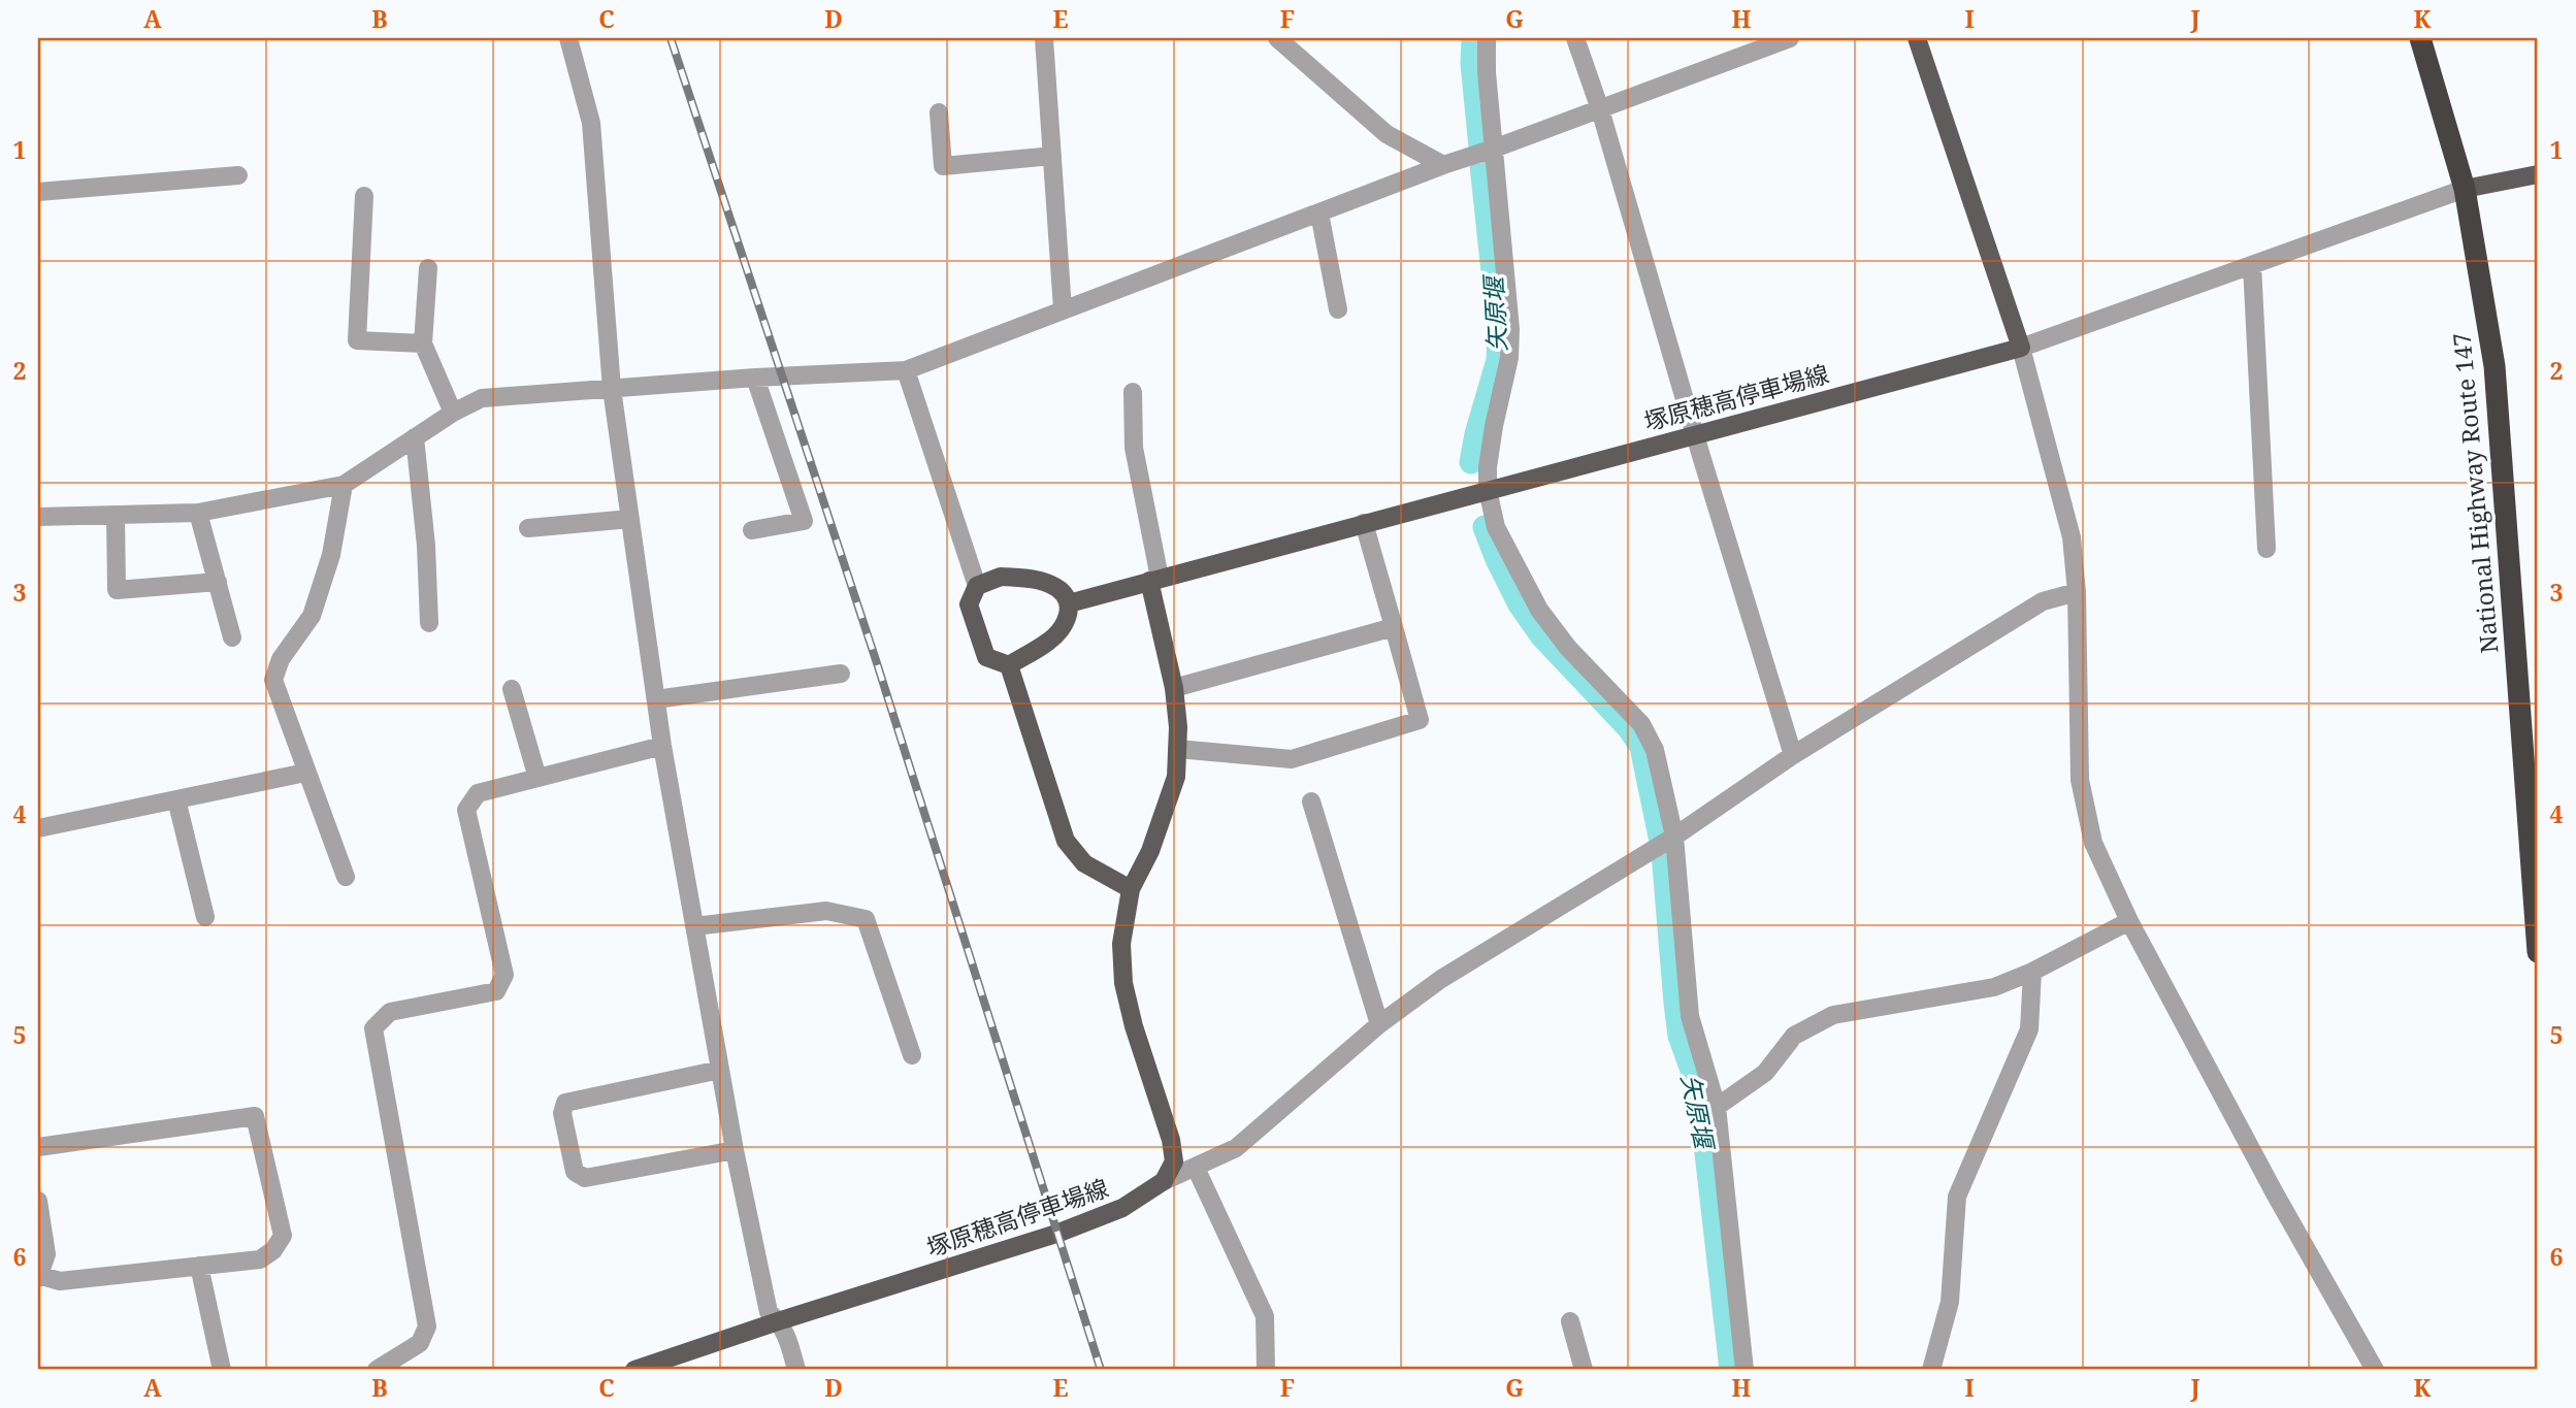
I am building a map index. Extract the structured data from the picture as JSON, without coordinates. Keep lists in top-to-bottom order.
{
  "streets": {
    "highway": ["National Highway Route 147"],
    "main road": ["塚原穂高停車場線"]
  },
  "water": ["矢原堰"],
  "grid": {
    "columns": [
      "A",
      "B",
      "C",
      "D",
      "E",
      "F",
      "G",
      "H",
      "I",
      "J",
      "K"
    ],
    "rows": [
      "1",
      "2",
      "3",
      "4",
      "5",
      "6"
    ]
  }
}
